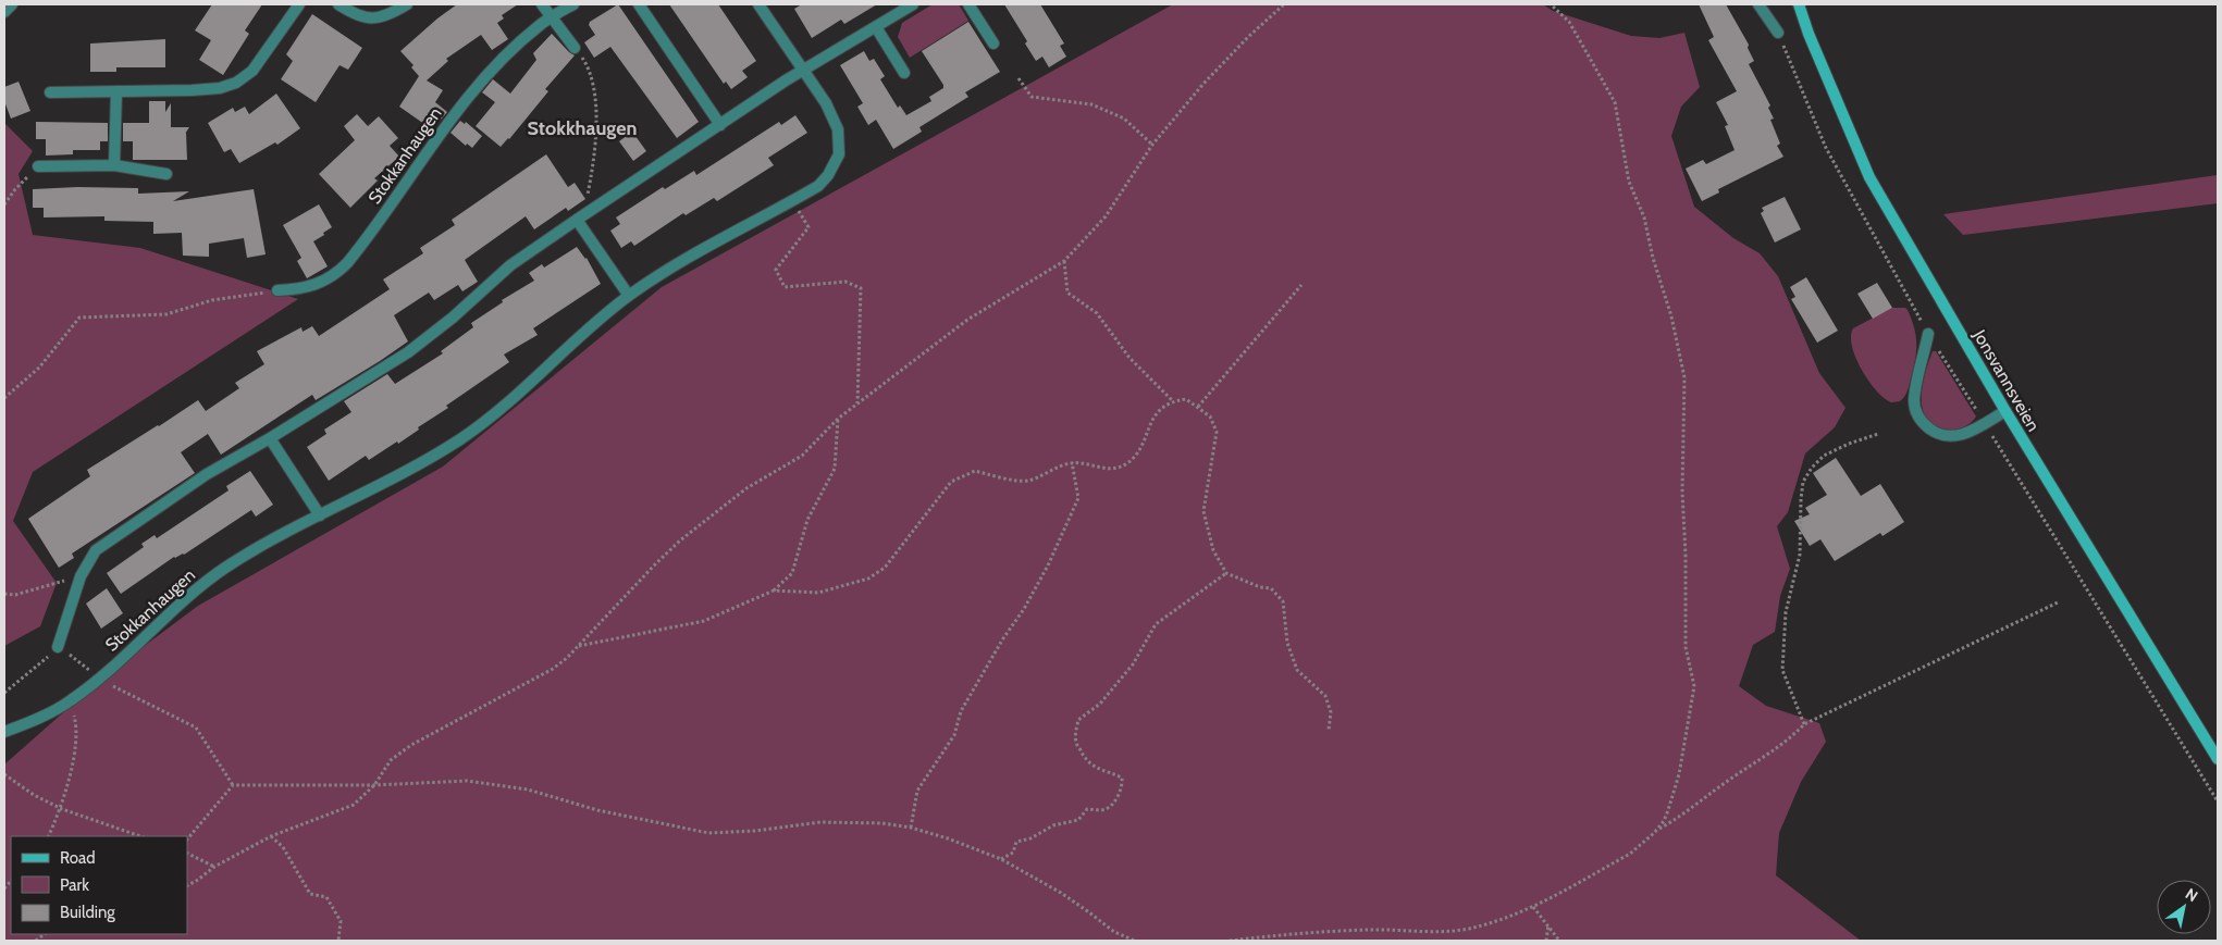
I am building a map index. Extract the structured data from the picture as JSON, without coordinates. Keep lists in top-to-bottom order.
{
  "streets": {
    "main road": ["Jonsvannsveien"],
    "street": ["Stokkanhaugen"]
  },
  "districts": ["Stokkhaugen"],
  "legend": ["Road", "Park", "Building"],
  "north": "top right"
}
